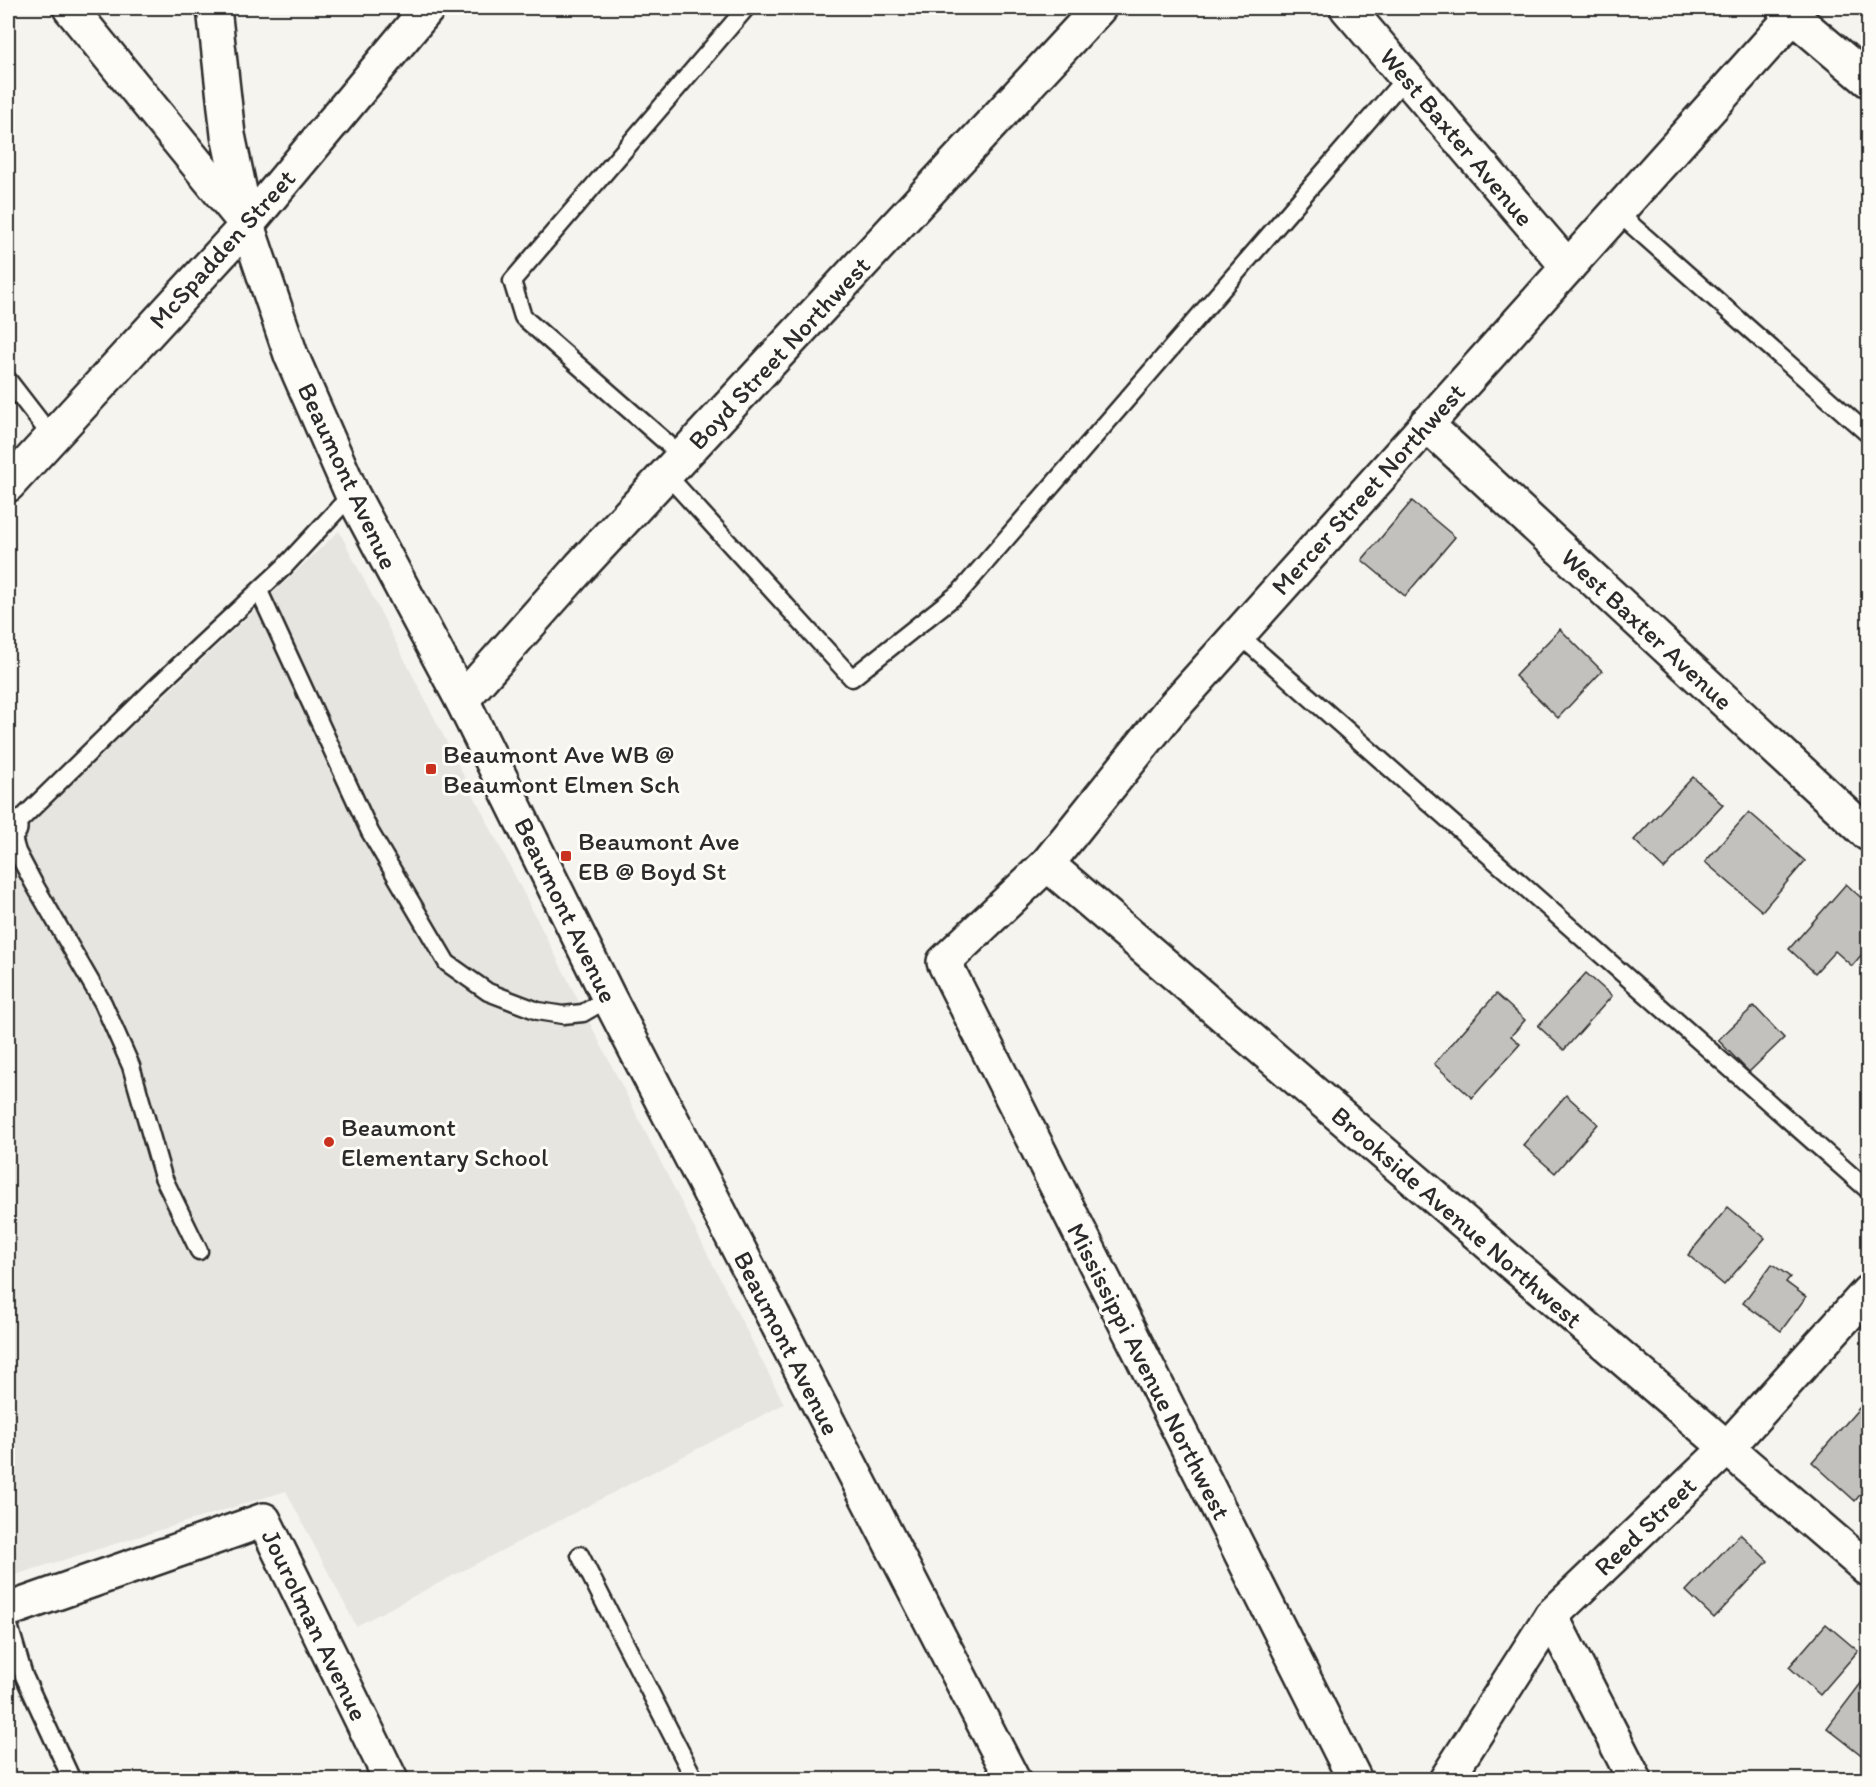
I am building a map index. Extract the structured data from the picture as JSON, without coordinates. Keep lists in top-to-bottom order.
{
  "streets": {
    "street": [
      "West Baxter Avenue",
      "McSpadden Street",
      "Boyd Street Northwest",
      "Beaumont Avenue",
      "Mercer Street Northwest",
      "Brookside Avenue Northwest",
      "Mississippi Avenue Northwest",
      "Reed Street",
      "Jourolman Avenue"
    ]
  },
  "crossings": [
    ["West Baxter Avenue", "Mercer Street Northwest"],
    ["McSpadden Street", "Beaumont Avenue"],
    ["Boyd Street Northwest", "Beaumont Avenue"],
    ["Mercer Street Northwest", "Brookside Avenue Northwest"],
    ["Mercer Street Northwest", "Mississippi Avenue Northwest"],
    ["Brookside Avenue Northwest", "Reed Street"]
  ],
  "places": {
    "transit": ["Beaumont Ave WB @ Beaumont Elmen Sch", "Beaumont Ave EB @ Boyd St"],
    "other": ["Beaumont Elementary School"]
  }
}
